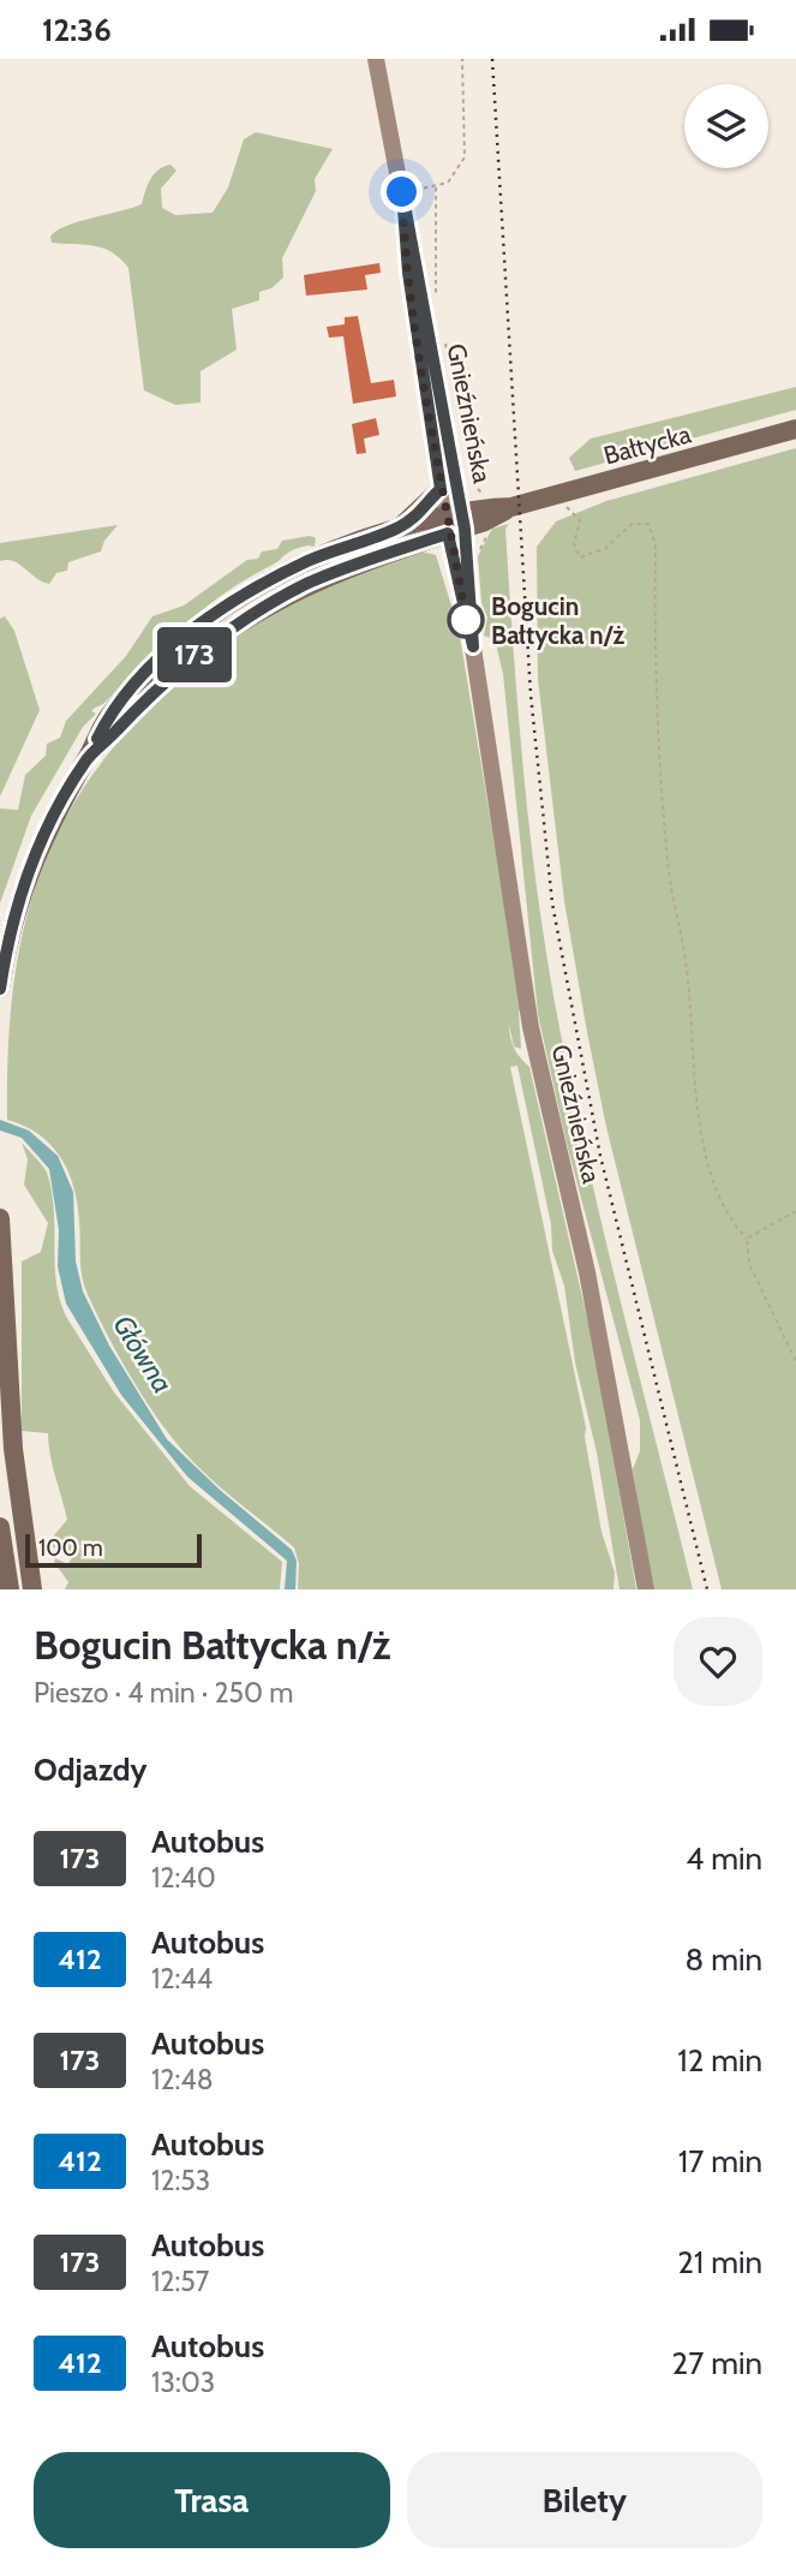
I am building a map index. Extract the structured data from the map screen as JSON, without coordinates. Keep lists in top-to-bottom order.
{
  "streets": {
    "main road": ["Bałtycka"],
    "street": ["Gnieźnieńska"]
  },
  "crossings": [
    ["Gnieźnieńska", "Bałtycka"]
  ],
  "water": ["Główna"],
  "places": ["Bogucin Bałtycka n/ż"],
  "lines": ["bus line 173"],
  "scale_bar": "100 m",
  "page": {
    "status": "12:36",
    "on_map": "173",
    "scale": "100 m",
    "heading": [
      ["Bogucin Bałtycka n/ż", "Pieszo · 4 min · 250 m"],
      "Odjazdy"
    ],
    "list": [
      {
        "mark": "173",
        "name": "Autobus",
        "note": "12:40",
        "value": "4 min"
      },
      {
        "mark": "412",
        "name": "Autobus",
        "note": "12:44",
        "value": "8 min"
      },
      {
        "mark": "173",
        "name": "Autobus",
        "note": "12:48",
        "value": "12 min"
      },
      {
        "mark": "412",
        "name": "Autobus",
        "note": "12:53",
        "value": "17 min"
      },
      {
        "mark": "173",
        "name": "Autobus",
        "note": "12:57",
        "value": "21 min"
      },
      {
        "mark": "412",
        "name": "Autobus",
        "note": "13:03",
        "value": "27 min"
      }
    ],
    "buttons": ["Trasa", "Bilety"]
  }
}
